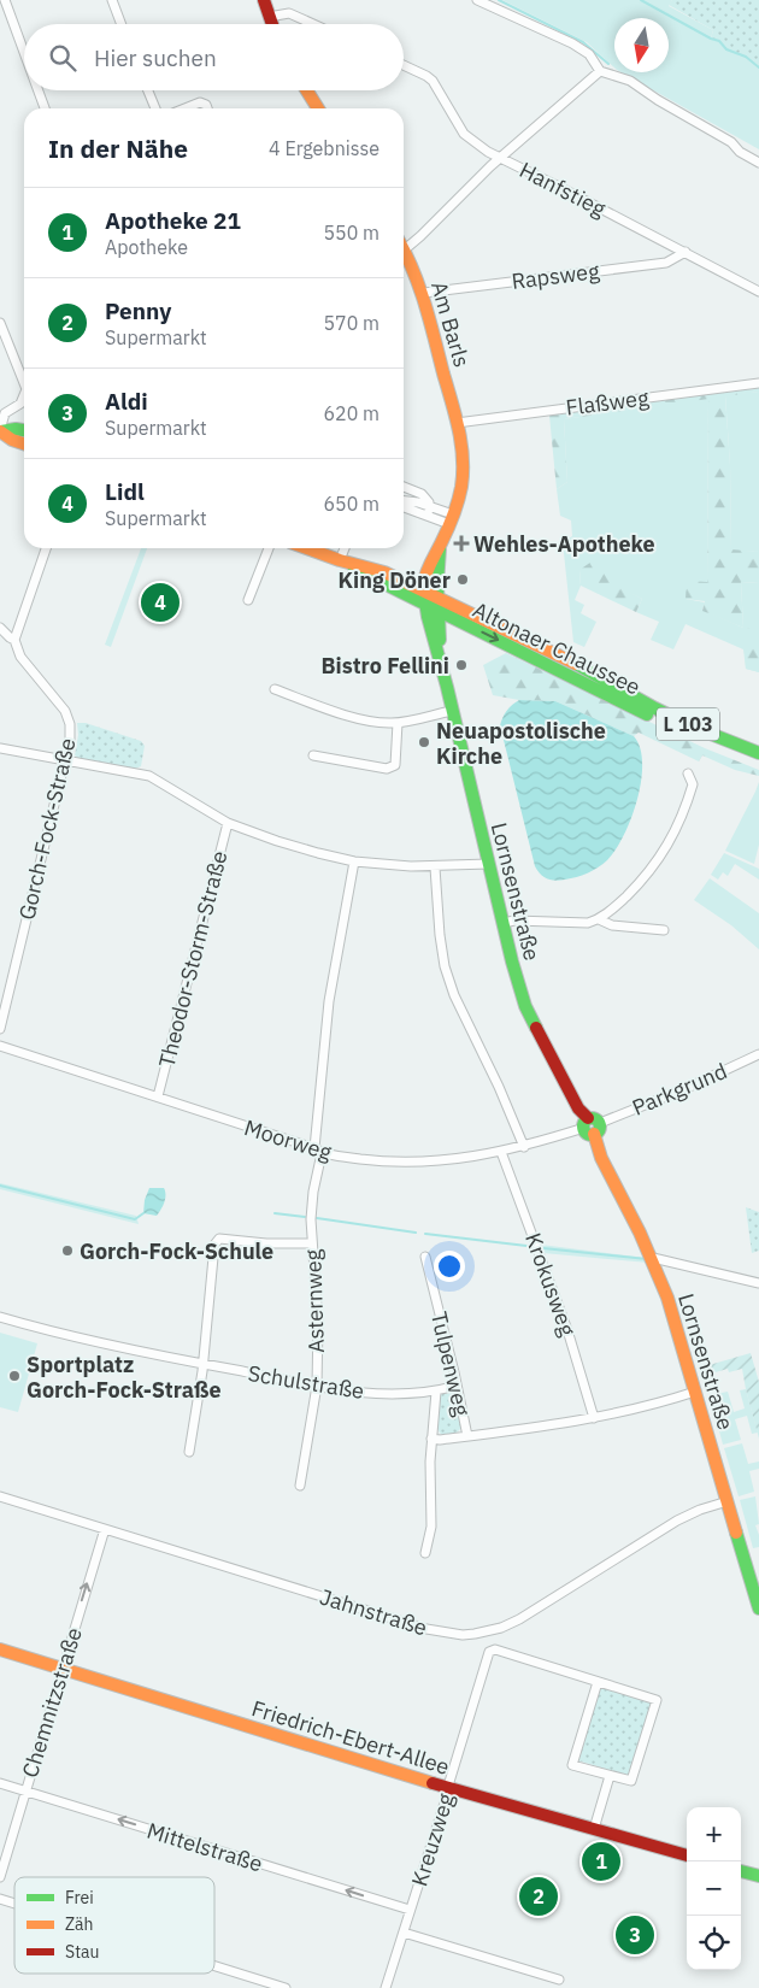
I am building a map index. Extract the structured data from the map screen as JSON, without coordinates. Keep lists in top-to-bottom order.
{
  "streets": {
    "street": [
      "Hanfstieg",
      "Rapsweg",
      "Am Barls",
      "Flaßweg",
      "Altonaer Chaussee",
      "L 103",
      "Gorch-Fock-Straße",
      "Lornsenstraße",
      "Theodor-Storm-Straße",
      "Parkgrund",
      "Moorweg",
      "Krokusweg",
      "Asternweg",
      "Tulpenweg",
      "Schulstraße",
      "Jahnstraße",
      "Chemnitzstraße",
      "Friedrich-Ebert-Allee",
      "Kreuzweg",
      "Mittelstraße"
    ]
  },
  "crossings": [
    ["Hanfstieg", "Rapsweg"],
    ["Rapsweg", "Am Barls"],
    ["Am Barls", "Flaßweg"],
    ["Am Barls", "Lornsenstraße"],
    ["Altonaer Chaussee", "Lornsenstraße"],
    ["Lornsenstraße", "Parkgrund"],
    ["Lornsenstraße", "Moorweg"],
    ["Lornsenstraße", "Jahnstraße"],
    ["Theodor-Storm-Straße", "Moorweg"],
    ["Parkgrund", "Moorweg"],
    ["Moorweg", "Krokusweg"],
    ["Moorweg", "Asternweg"],
    ["Asternweg", "Schulstraße"],
    ["Tulpenweg", "Schulstraße"],
    ["Jahnstraße", "Chemnitzstraße"],
    ["Chemnitzstraße", "Friedrich-Ebert-Allee"],
    ["Chemnitzstraße", "Mittelstraße"],
    ["Friedrich-Ebert-Allee", "Kreuzweg"],
    ["Kreuzweg", "Mittelstraße"]
  ],
  "one_way": ["Chemnitzstraße", "Mittelstraße"],
  "places": {
    "health": ["Wehles-Apotheke"],
    "other": [
      "King Döner",
      "Bistro Fellini",
      "Neuapostolische Kirche",
      "Gorch-Fock-Schule",
      "Sportplatz Gorch-Fock-Straße"
    ]
  },
  "legend": ["Frei", "Zäh", "Stau"],
  "north": "bottom",
  "page": {
    "search": "Hier suchen",
    "heading": ["In der Nähe", "4 Ergebnisse"],
    "list": [
      {
        "mark": "1",
        "name": "Apotheke 21",
        "note": "Apotheke",
        "value": "550 m"
      },
      {
        "mark": "2",
        "name": "Penny",
        "note": "Supermarkt",
        "value": "570 m"
      },
      {
        "mark": "3",
        "name": "Aldi",
        "note": "Supermarkt",
        "value": "620 m"
      },
      {
        "mark": "4",
        "name": "Lidl",
        "note": "Supermarkt",
        "value": "650 m"
      }
    ],
    "pins": [
      "4",
      "1",
      "2",
      "3"
    ],
    "map_buttons": ["+", "−"]
  }
}
